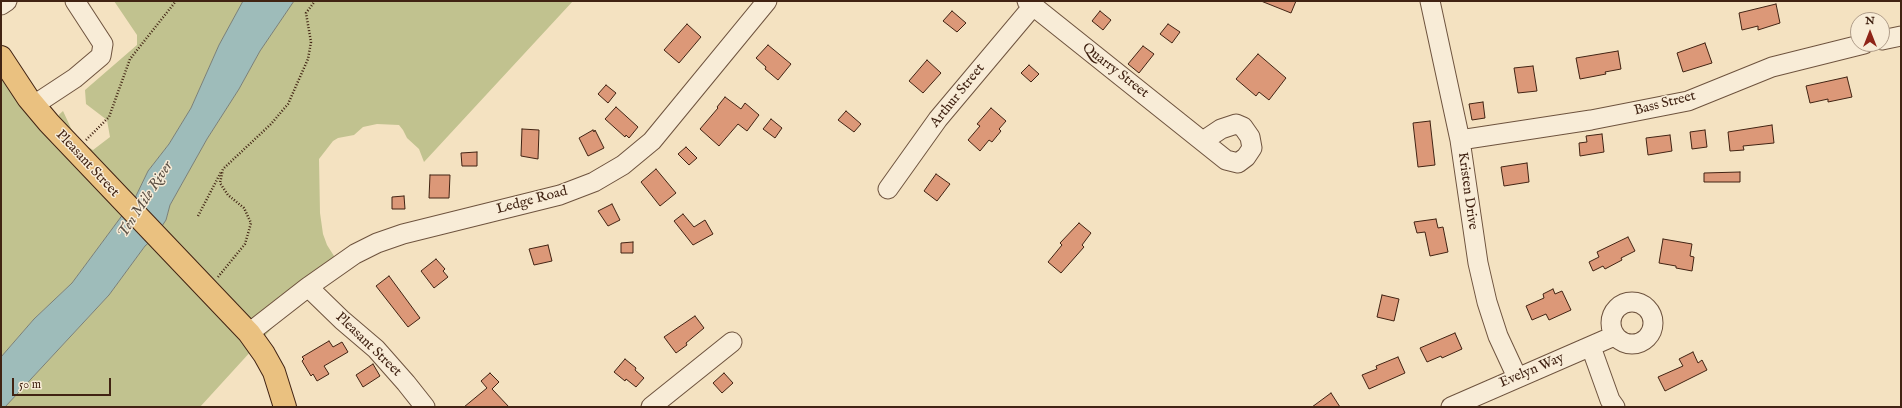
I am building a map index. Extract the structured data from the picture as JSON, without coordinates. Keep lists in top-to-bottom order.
{
  "streets": {
    "main road": ["Pleasant Street"],
    "street": [
      "Quarry Street",
      "Arthur Street",
      "Bass Street",
      "Kristen Drive",
      "Ledge Road",
      "Evelyn Way"
    ]
  },
  "crossings": [
    ["Quarry Street", "Arthur Street"],
    ["Bass Street", "Kristen Drive"],
    ["Pleasant Street", "Ledge Road"],
    ["Kristen Drive", "Evelyn Way"]
  ],
  "water": ["Ten Mile River"],
  "scale_bar": "50 m",
  "north": "top"
}
